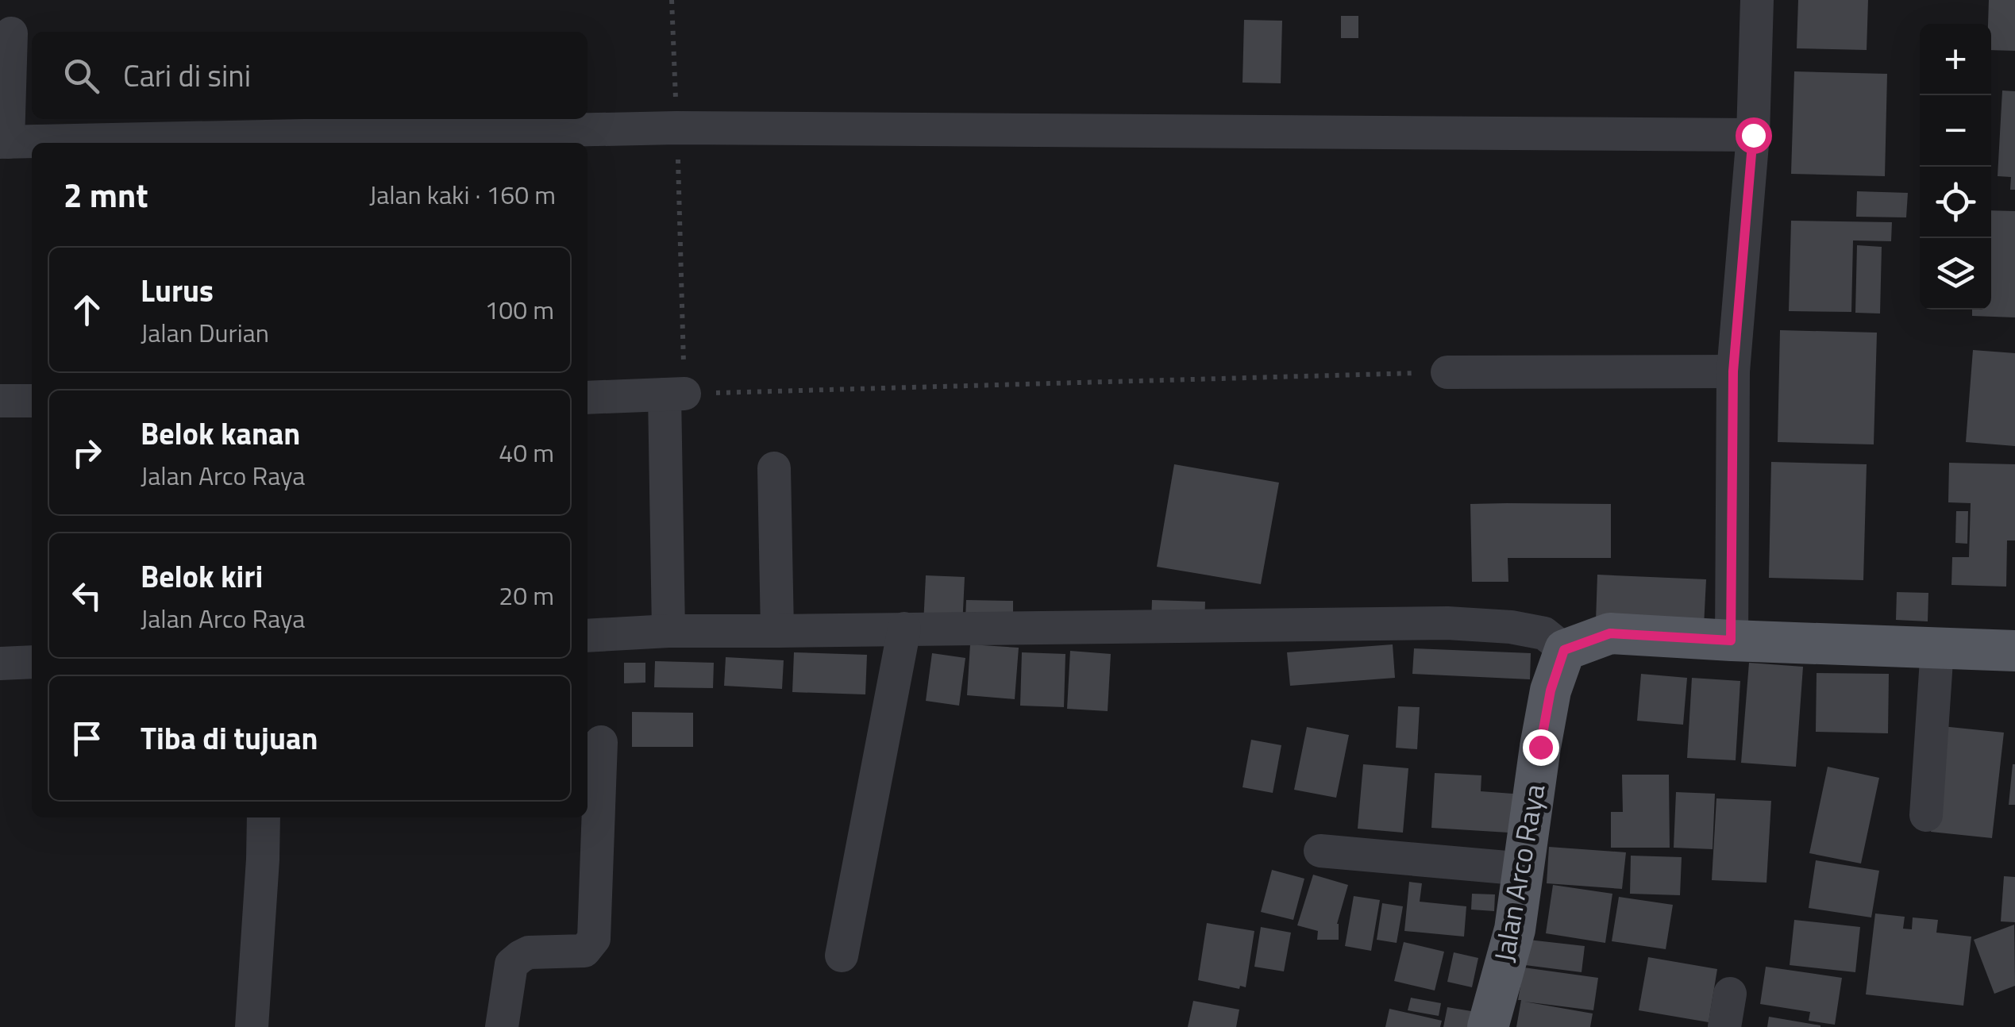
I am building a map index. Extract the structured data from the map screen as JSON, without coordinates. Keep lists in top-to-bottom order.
{
  "streets": {
    "main road": ["Jalan Arco Raya"]
  },
  "page": {
    "map_buttons": ["+", "−"],
    "search": "Cari di sini",
    "heading": ["2 mnt", "Jalan kaki · 160 m"],
    "list": [
      ["Lurus", "Jalan Durian", "100 m"],
      ["Belok kanan", "Jalan Arco Raya", "40 m"],
      ["Belok kiri", "Jalan Arco Raya", "20 m"],
      "Tiba di tujuan"
    ]
  }
}
